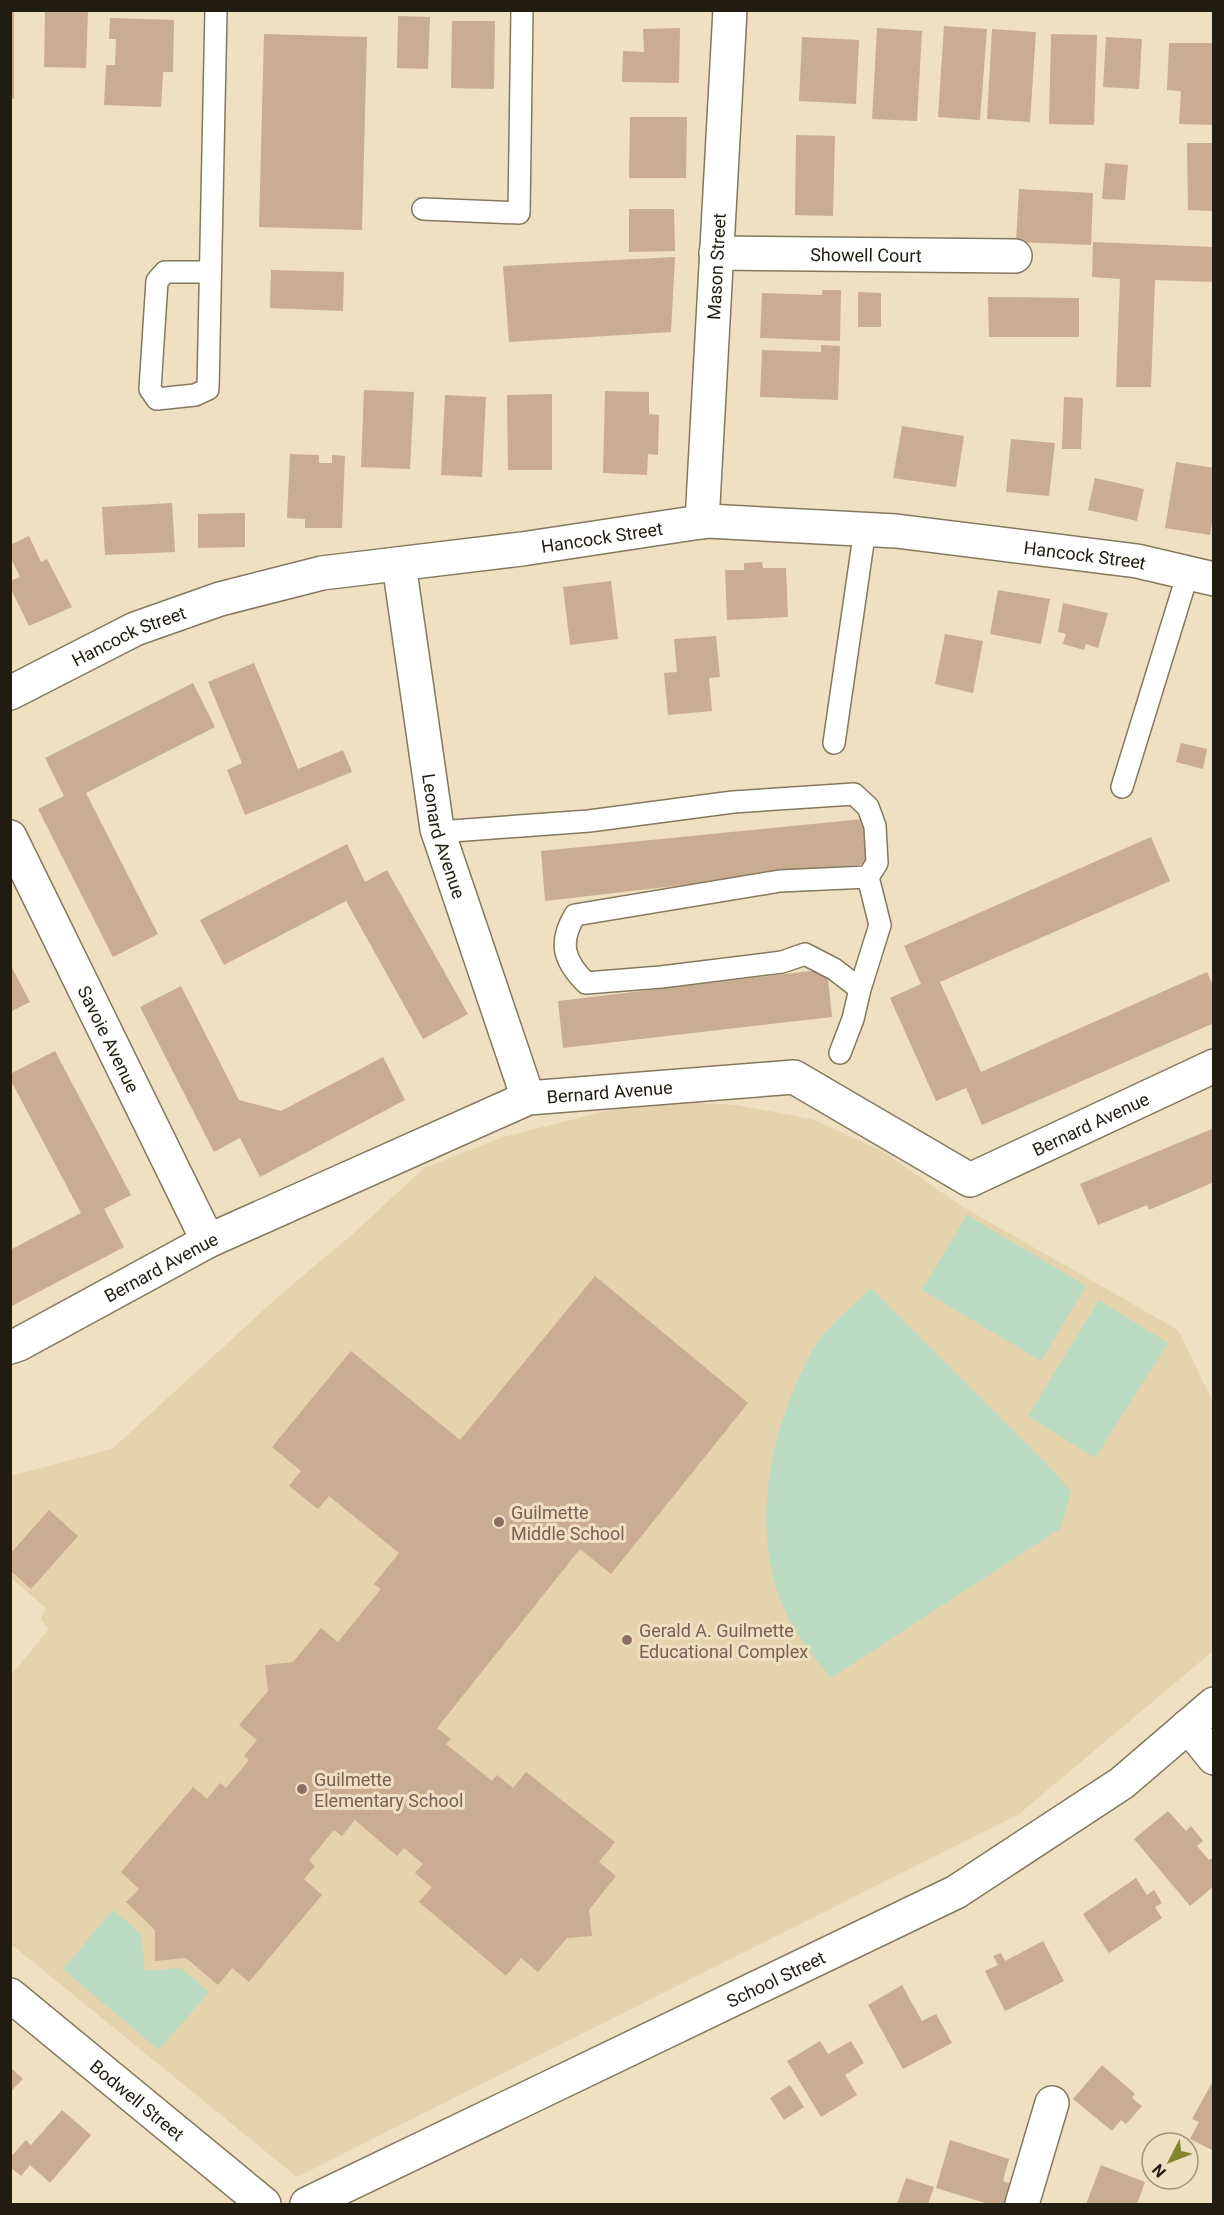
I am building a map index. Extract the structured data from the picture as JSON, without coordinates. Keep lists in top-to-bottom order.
{
  "streets": {
    "street": [
      "Showell Court",
      "Mason Street",
      "Hancock Street",
      "Leonard Avenue",
      "Savoie Avenue",
      "Bernard Avenue",
      "School Street",
      "Bodwell Street"
    ]
  },
  "crossings": [
    ["Showell Court", "Mason Street"],
    ["Mason Street", "Hancock Street"],
    ["Hancock Street", "Leonard Avenue"],
    ["Leonard Avenue", "Bernard Avenue"],
    ["Savoie Avenue", "Bernard Avenue"]
  ],
  "places": ["Guilmette Middle School", "Gerald A. Guilmette Educational Complex", "Guilmette Elementary School"],
  "north": "bottom left"
}
